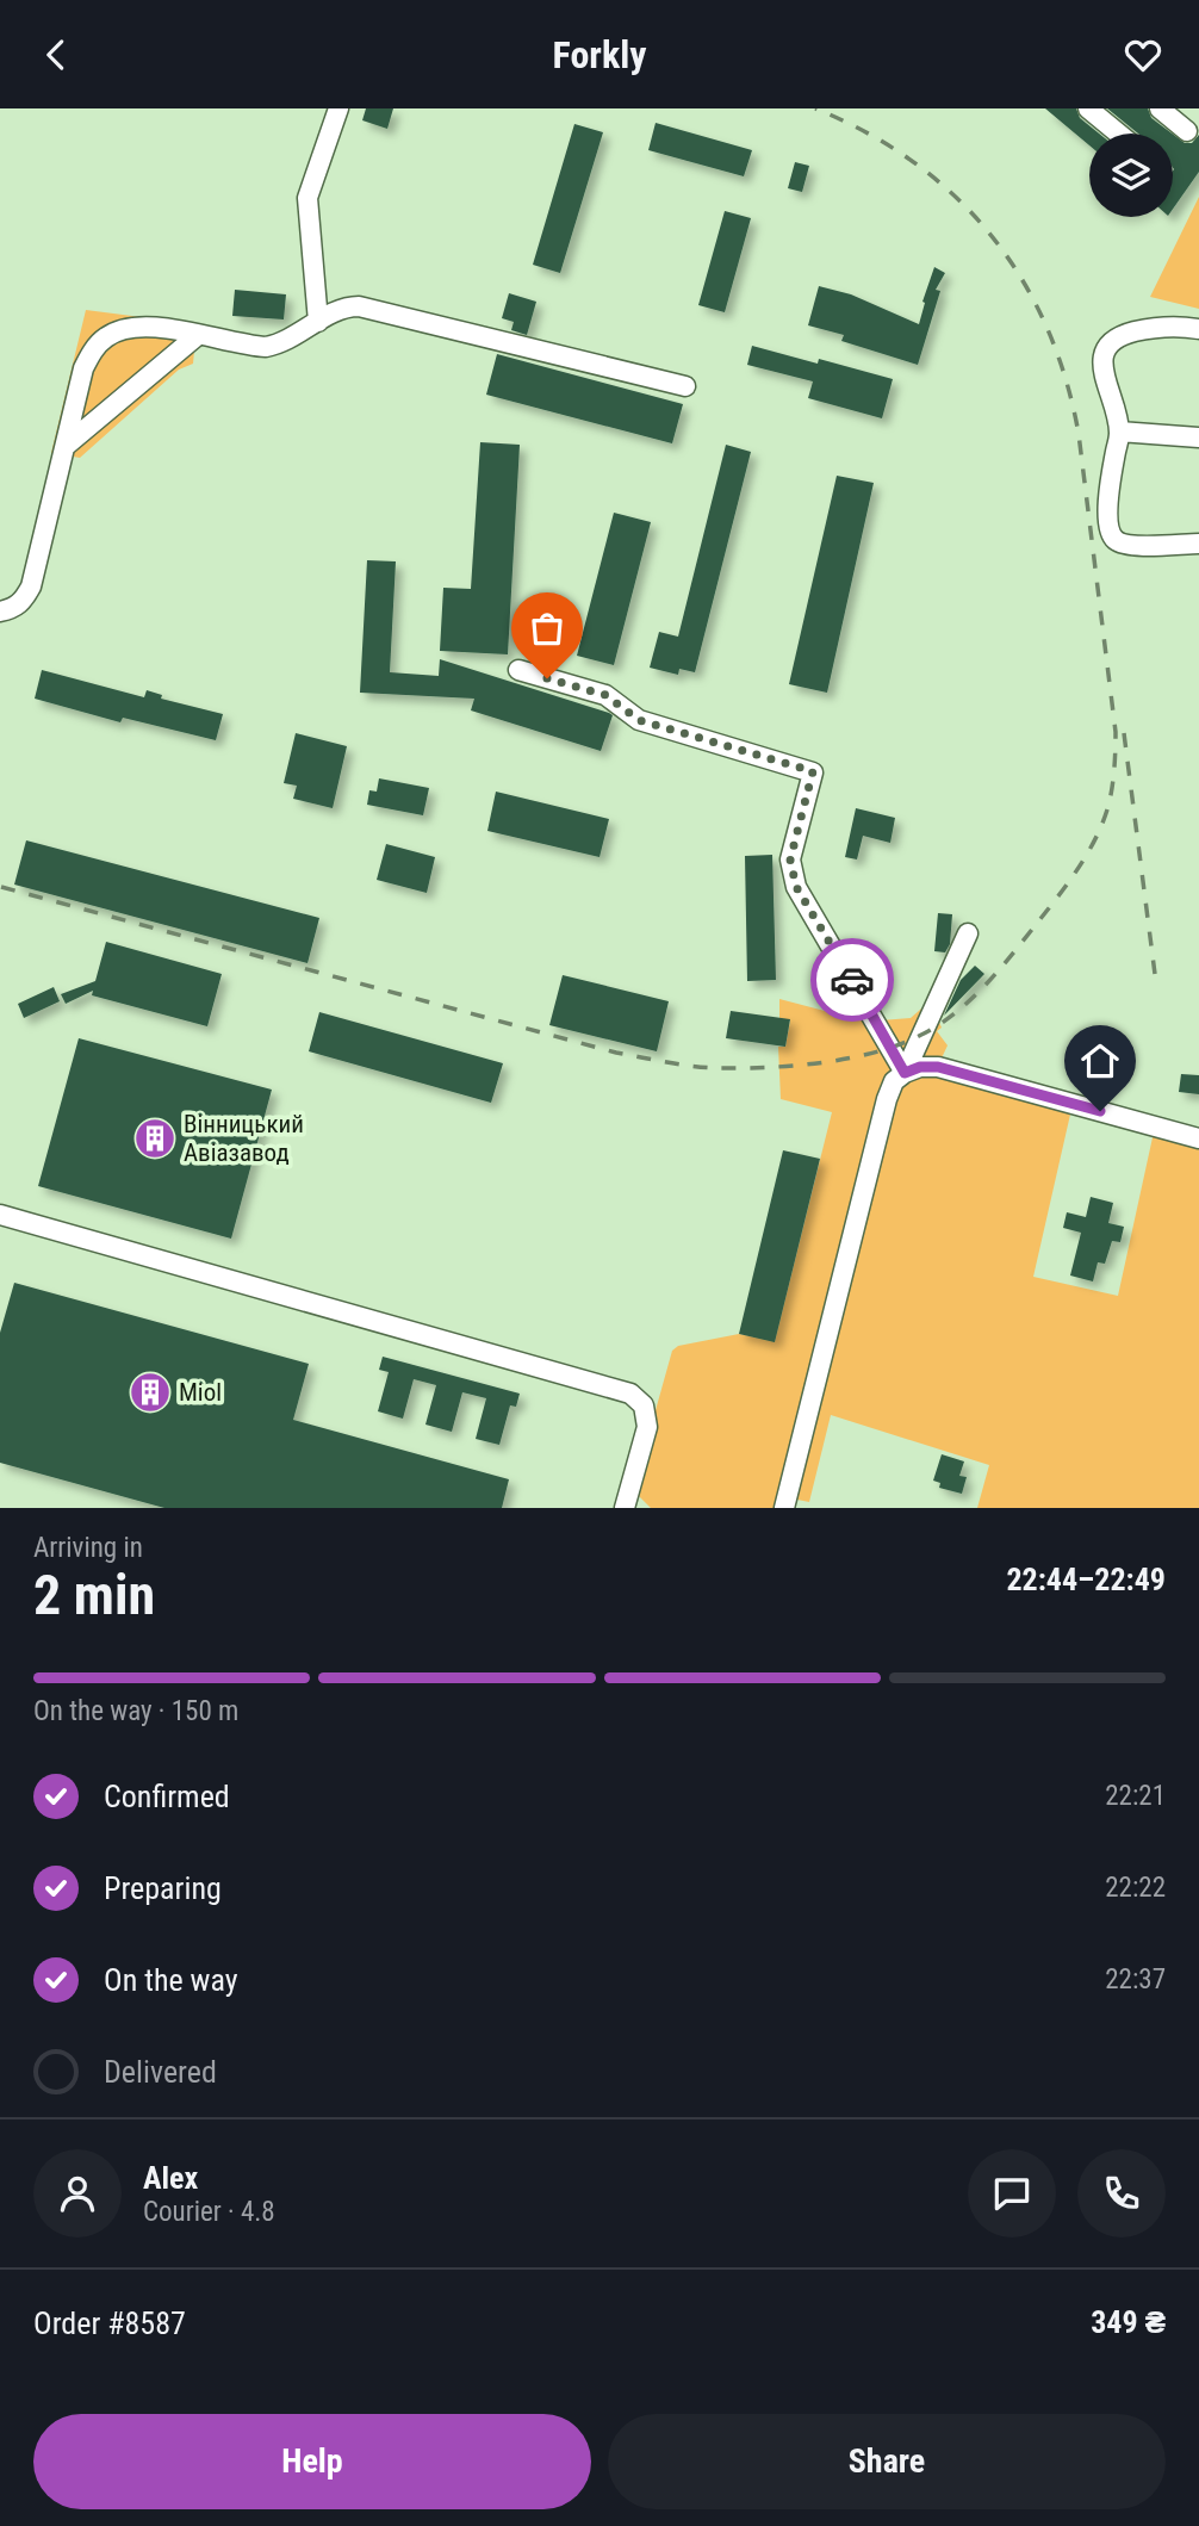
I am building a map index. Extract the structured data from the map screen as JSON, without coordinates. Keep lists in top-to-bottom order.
{
  "places": {
    "building": ["Вінницький Авіазавод", "Miol"]
  },
  "page": {
    "header": "Forkly",
    "heading": ["2 min", "Arriving in", "22:44–22:49"],
    "panel": [
      "Alex",
      "Courier · 4.8",
      "Order #8587",
      "349 ₴"
    ],
    "bar": "On the way · 150 m",
    "list": [
      ["Confirmed", "22:21"],
      ["Preparing", "22:22"],
      ["On the way", "22:37"],
      "Delivered"
    ],
    "buttons": ["Help", "Share"]
  }
}
